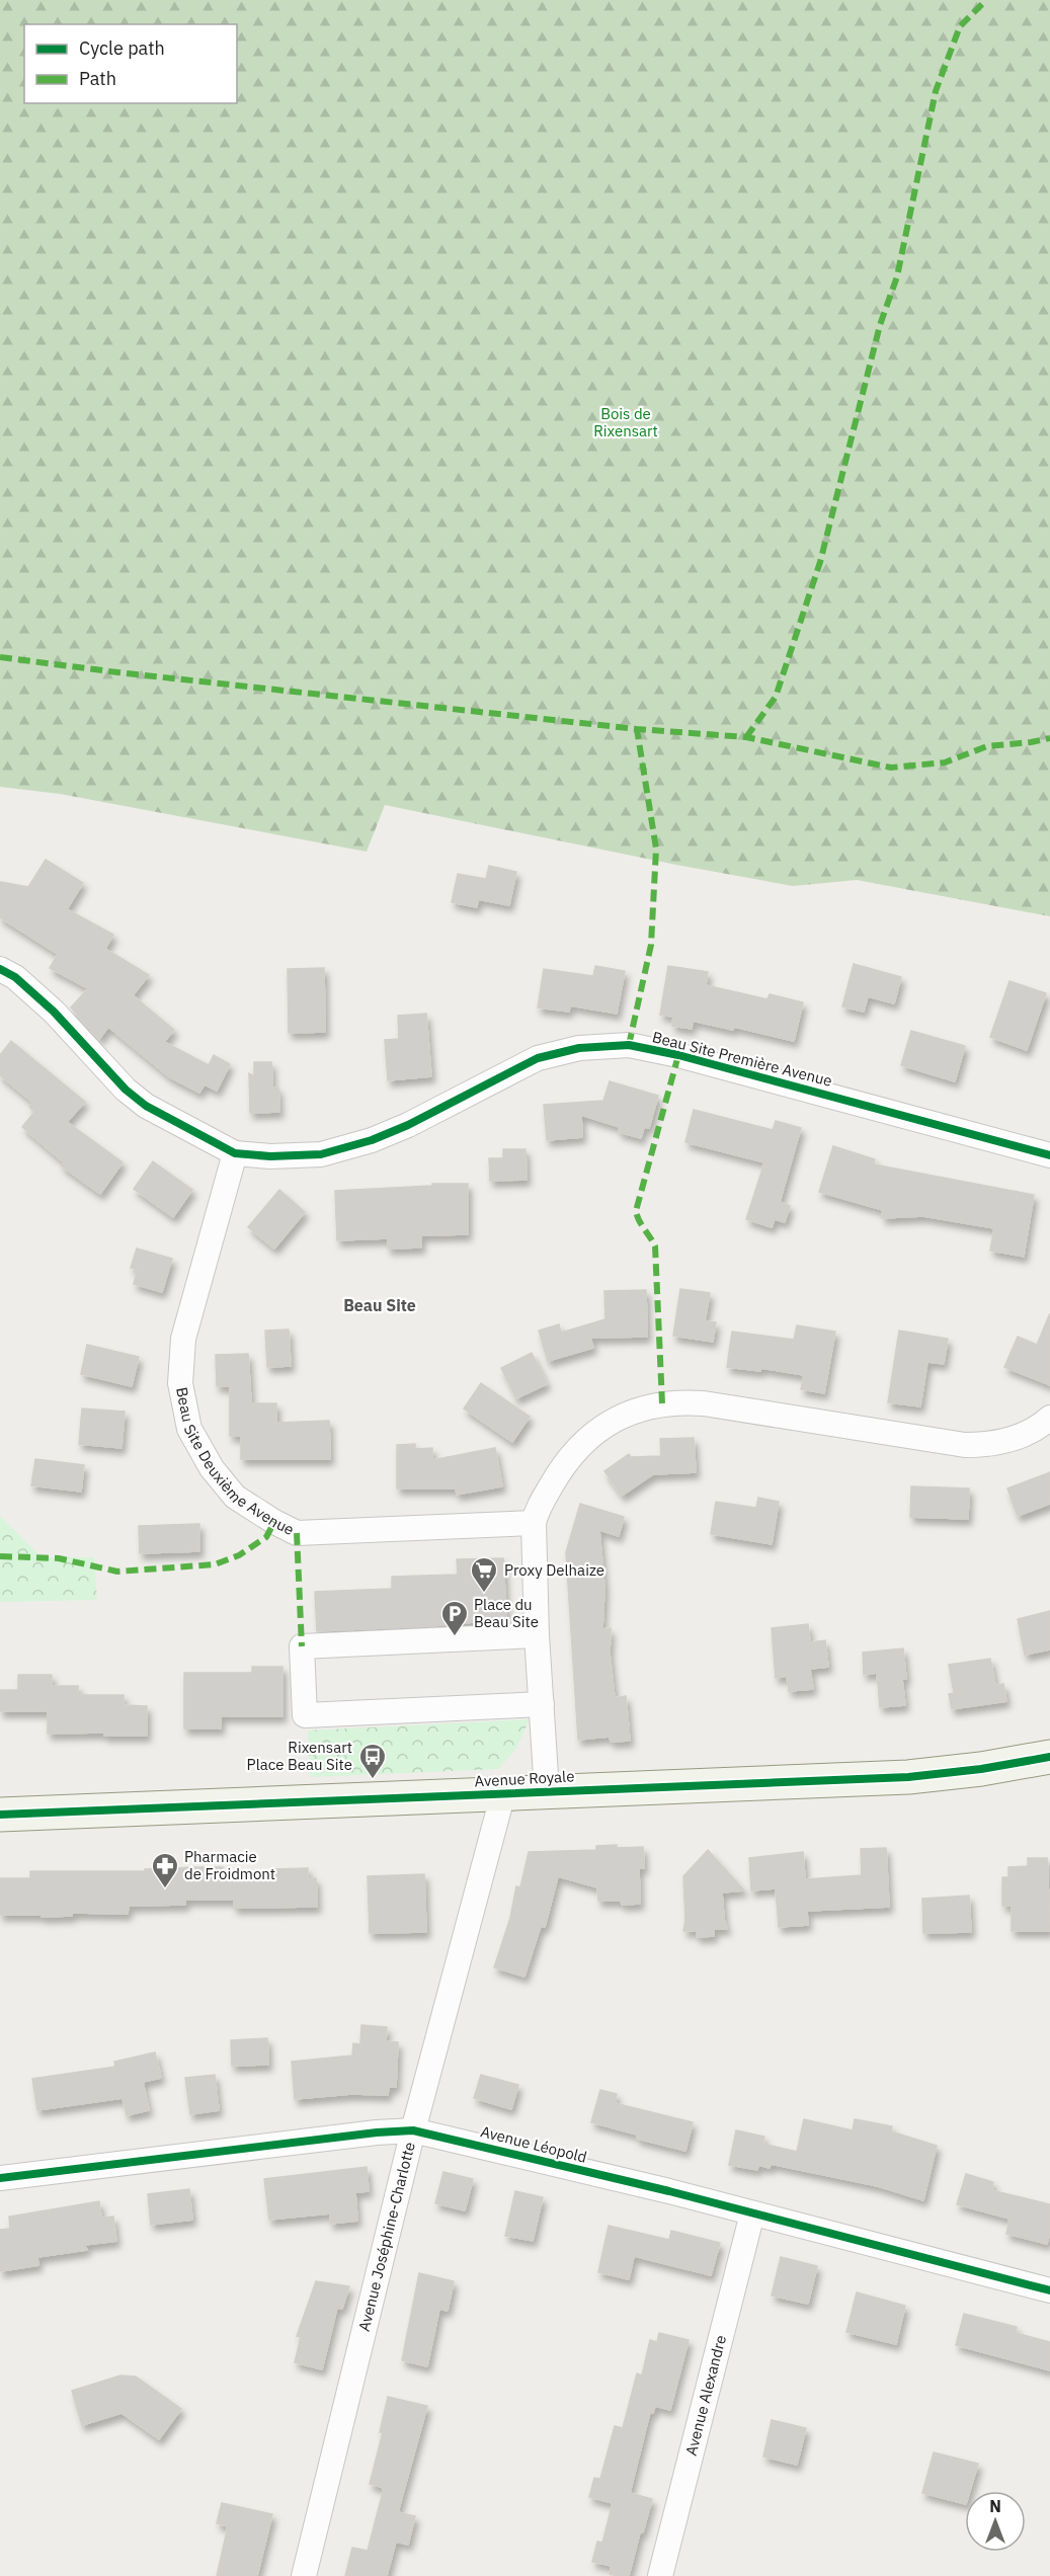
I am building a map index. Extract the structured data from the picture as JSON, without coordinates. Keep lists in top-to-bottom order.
{
  "streets": {
    "street": [
      "Beau Site Première Avenue",
      "Beau Site Deuxième Avenue",
      "Avenue Royale",
      "Avenue Léopold",
      "Avenue Joséphine-Charlotte",
      "Avenue Alexandre"
    ]
  },
  "crossings": [
    ["Beau Site Première Avenue", "Beau Site Deuxième Avenue"],
    ["Avenue Royale", "Avenue Joséphine-Charlotte"],
    ["Avenue Léopold", "Avenue Joséphine-Charlotte"],
    ["Avenue Léopold", "Avenue Alexandre"]
  ],
  "districts": ["Beau Site"],
  "parks": ["Bois de Rixensart"],
  "places": {
    "supermarket": ["Proxy Delhaize"],
    "parking": ["Place du Beau Site"],
    "bus stop": ["Rixensart Place Beau Site"],
    "pharmacy": ["Pharmacie de Froidmont"]
  },
  "legend": ["Cycle path", "Path"],
  "north": "top"
}
